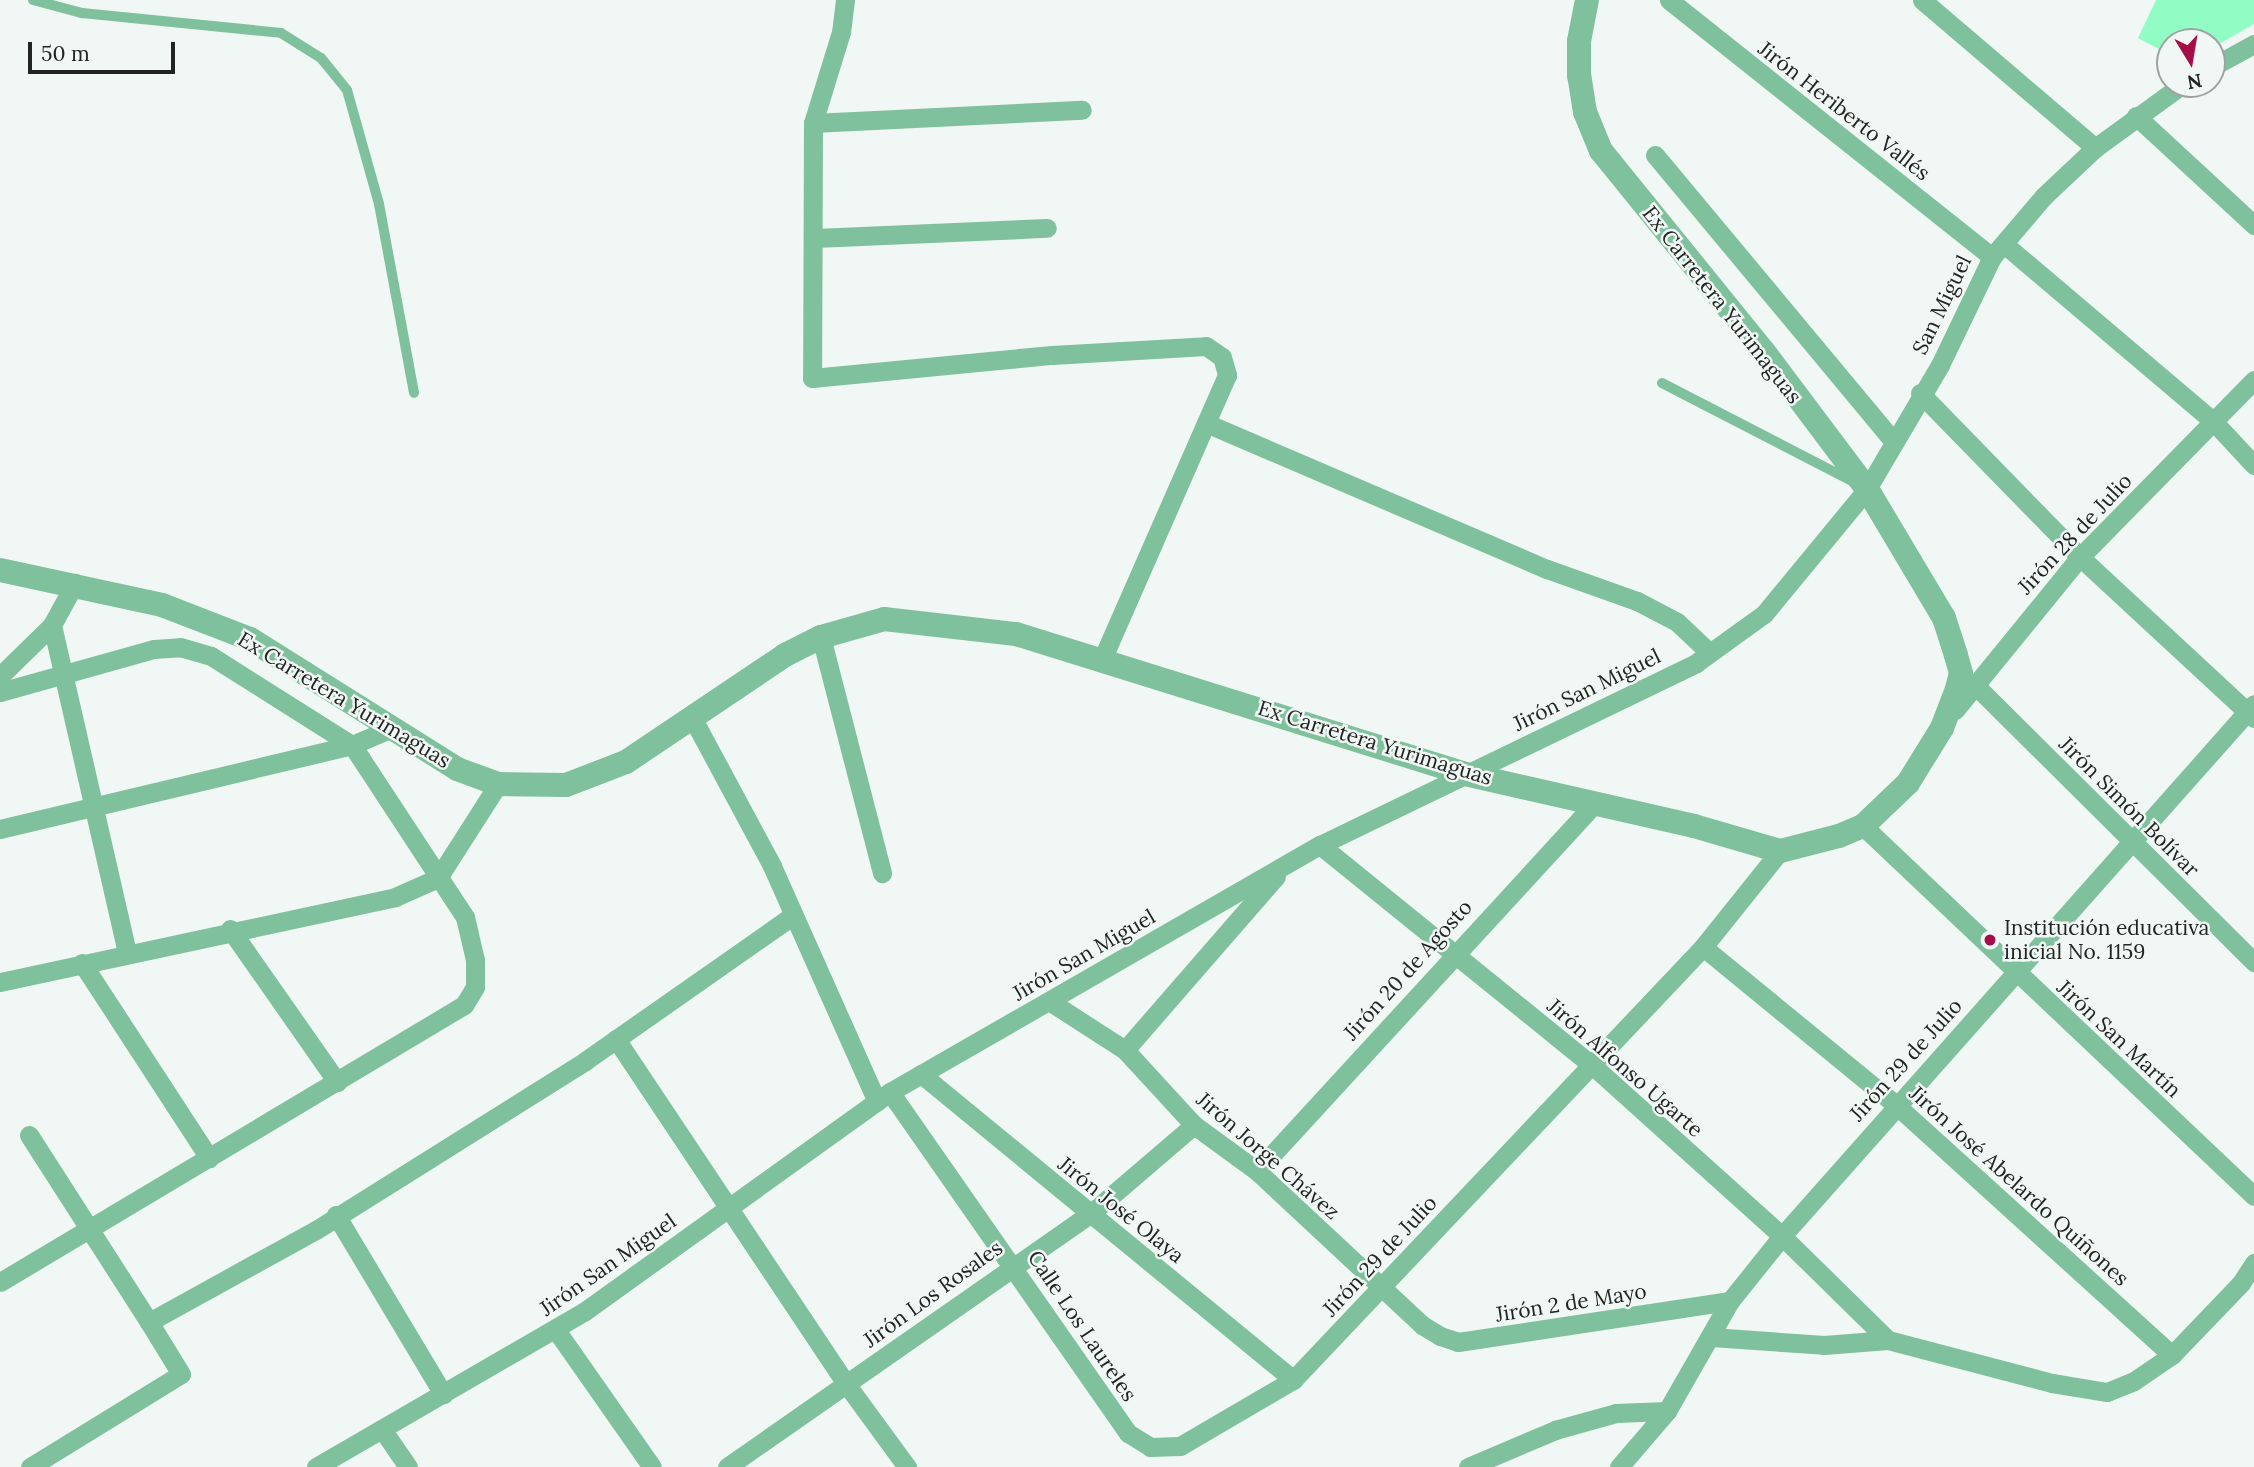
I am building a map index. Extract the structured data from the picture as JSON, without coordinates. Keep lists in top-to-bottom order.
{
  "streets": {
    "street": [
      "Jirón Heriberto Vallés",
      "Ex Carretera Yurimaguas",
      "San Miguel",
      "Jirón 28 de Julio",
      "Jirón San Miguel",
      "Jirón Simón Bolívar",
      "Jirón 20 de Agosto",
      "Jirón San Martín",
      "Jirón 29 de Julio",
      "Jirón Alfonso Ugarte",
      "Jirón Jorge Chávez",
      "Jirón José Abelardo Quiñones",
      "Jirón José Olaya",
      "Jirón Los Rosales",
      "Jirón 2 de Mayo",
      "Calle Los Laureles"
    ]
  },
  "crossings": [
    ["Jirón Heriberto Vallés", "San Miguel"],
    ["Jirón Heriberto Vallés", "Jirón 28 de Julio"],
    ["Ex Carretera Yurimaguas", "San Miguel"],
    ["Ex Carretera Yurimaguas", "Jirón 28 de Julio"],
    ["Ex Carretera Yurimaguas", "Jirón San Miguel"],
    ["Ex Carretera Yurimaguas", "Jirón 20 de Agosto"],
    ["Ex Carretera Yurimaguas", "Jirón San Martín"],
    ["Ex Carretera Yurimaguas", "Jirón 29 de Julio"],
    ["Ex Carretera Yurimaguas", "Calle Los Laureles"],
    ["San Miguel", "Jirón San Miguel"],
    ["Jirón 28 de Julio", "Jirón Simón Bolívar"],
    ["Jirón San Miguel", "Jirón Alfonso Ugarte"],
    ["Jirón San Miguel", "Jirón Jorge Chávez"],
    ["Jirón San Miguel", "Jirón José Olaya"],
    ["Jirón San Miguel", "Calle Los Laureles"],
    ["Jirón Simón Bolívar", "Jirón 29 de Julio"],
    ["Jirón 20 de Agosto", "Jirón Alfonso Ugarte"],
    ["Jirón 20 de Agosto", "Jirón Jorge Chávez"],
    ["Jirón San Martín", "Jirón 29 de Julio"],
    ["Jirón 29 de Julio", "Jirón Alfonso Ugarte"],
    ["Jirón 29 de Julio", "Jirón Jorge Chávez"],
    ["Jirón 29 de Julio", "Jirón José Abelardo Quiñones"],
    ["Jirón 29 de Julio", "Jirón José Olaya"],
    ["Jirón 29 de Julio", "Jirón 2 de Mayo"],
    ["Jirón 29 de Julio", "Calle Los Laureles"],
    ["Jirón Jorge Chávez", "Jirón Los Rosales"],
    ["Jirón Jorge Chávez", "Jirón 2 de Mayo"],
    ["Jirón José Olaya", "Jirón Los Rosales"],
    ["Jirón José Olaya", "Calle Los Laureles"],
    ["Jirón Los Rosales", "Calle Los Laureles"]
  ],
  "places": ["Institución educativa inicial No. 1159"],
  "scale_bar": "50 m",
  "north": "bottom"
}
